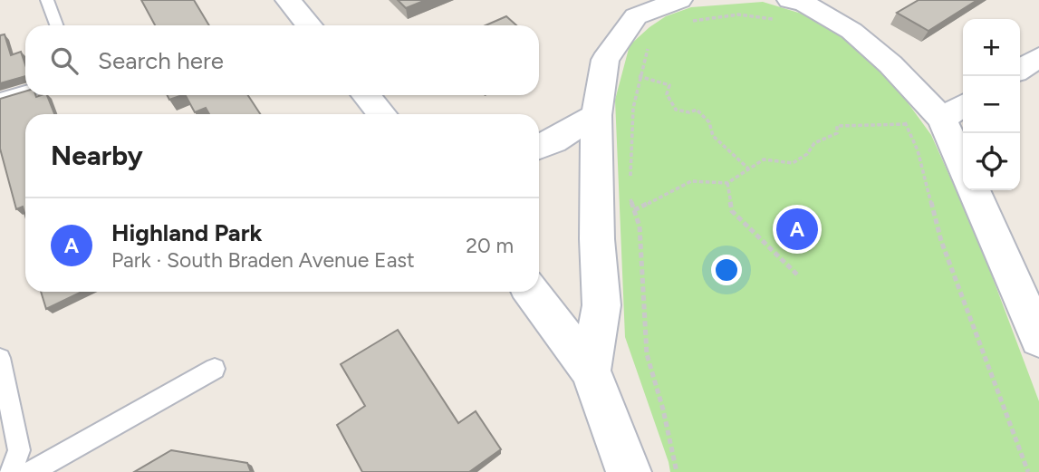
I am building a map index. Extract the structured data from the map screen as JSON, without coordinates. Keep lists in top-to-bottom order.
{
  "page": {
    "map_buttons": ["+", "−"],
    "search": "Search here",
    "heading": "Nearby",
    "list": [
      {
        "mark": "A",
        "name": "Highland Park",
        "note": "Park · South Braden Avenue East",
        "value": "20 m"
      }
    ],
    "pins": "A"
  }
}
